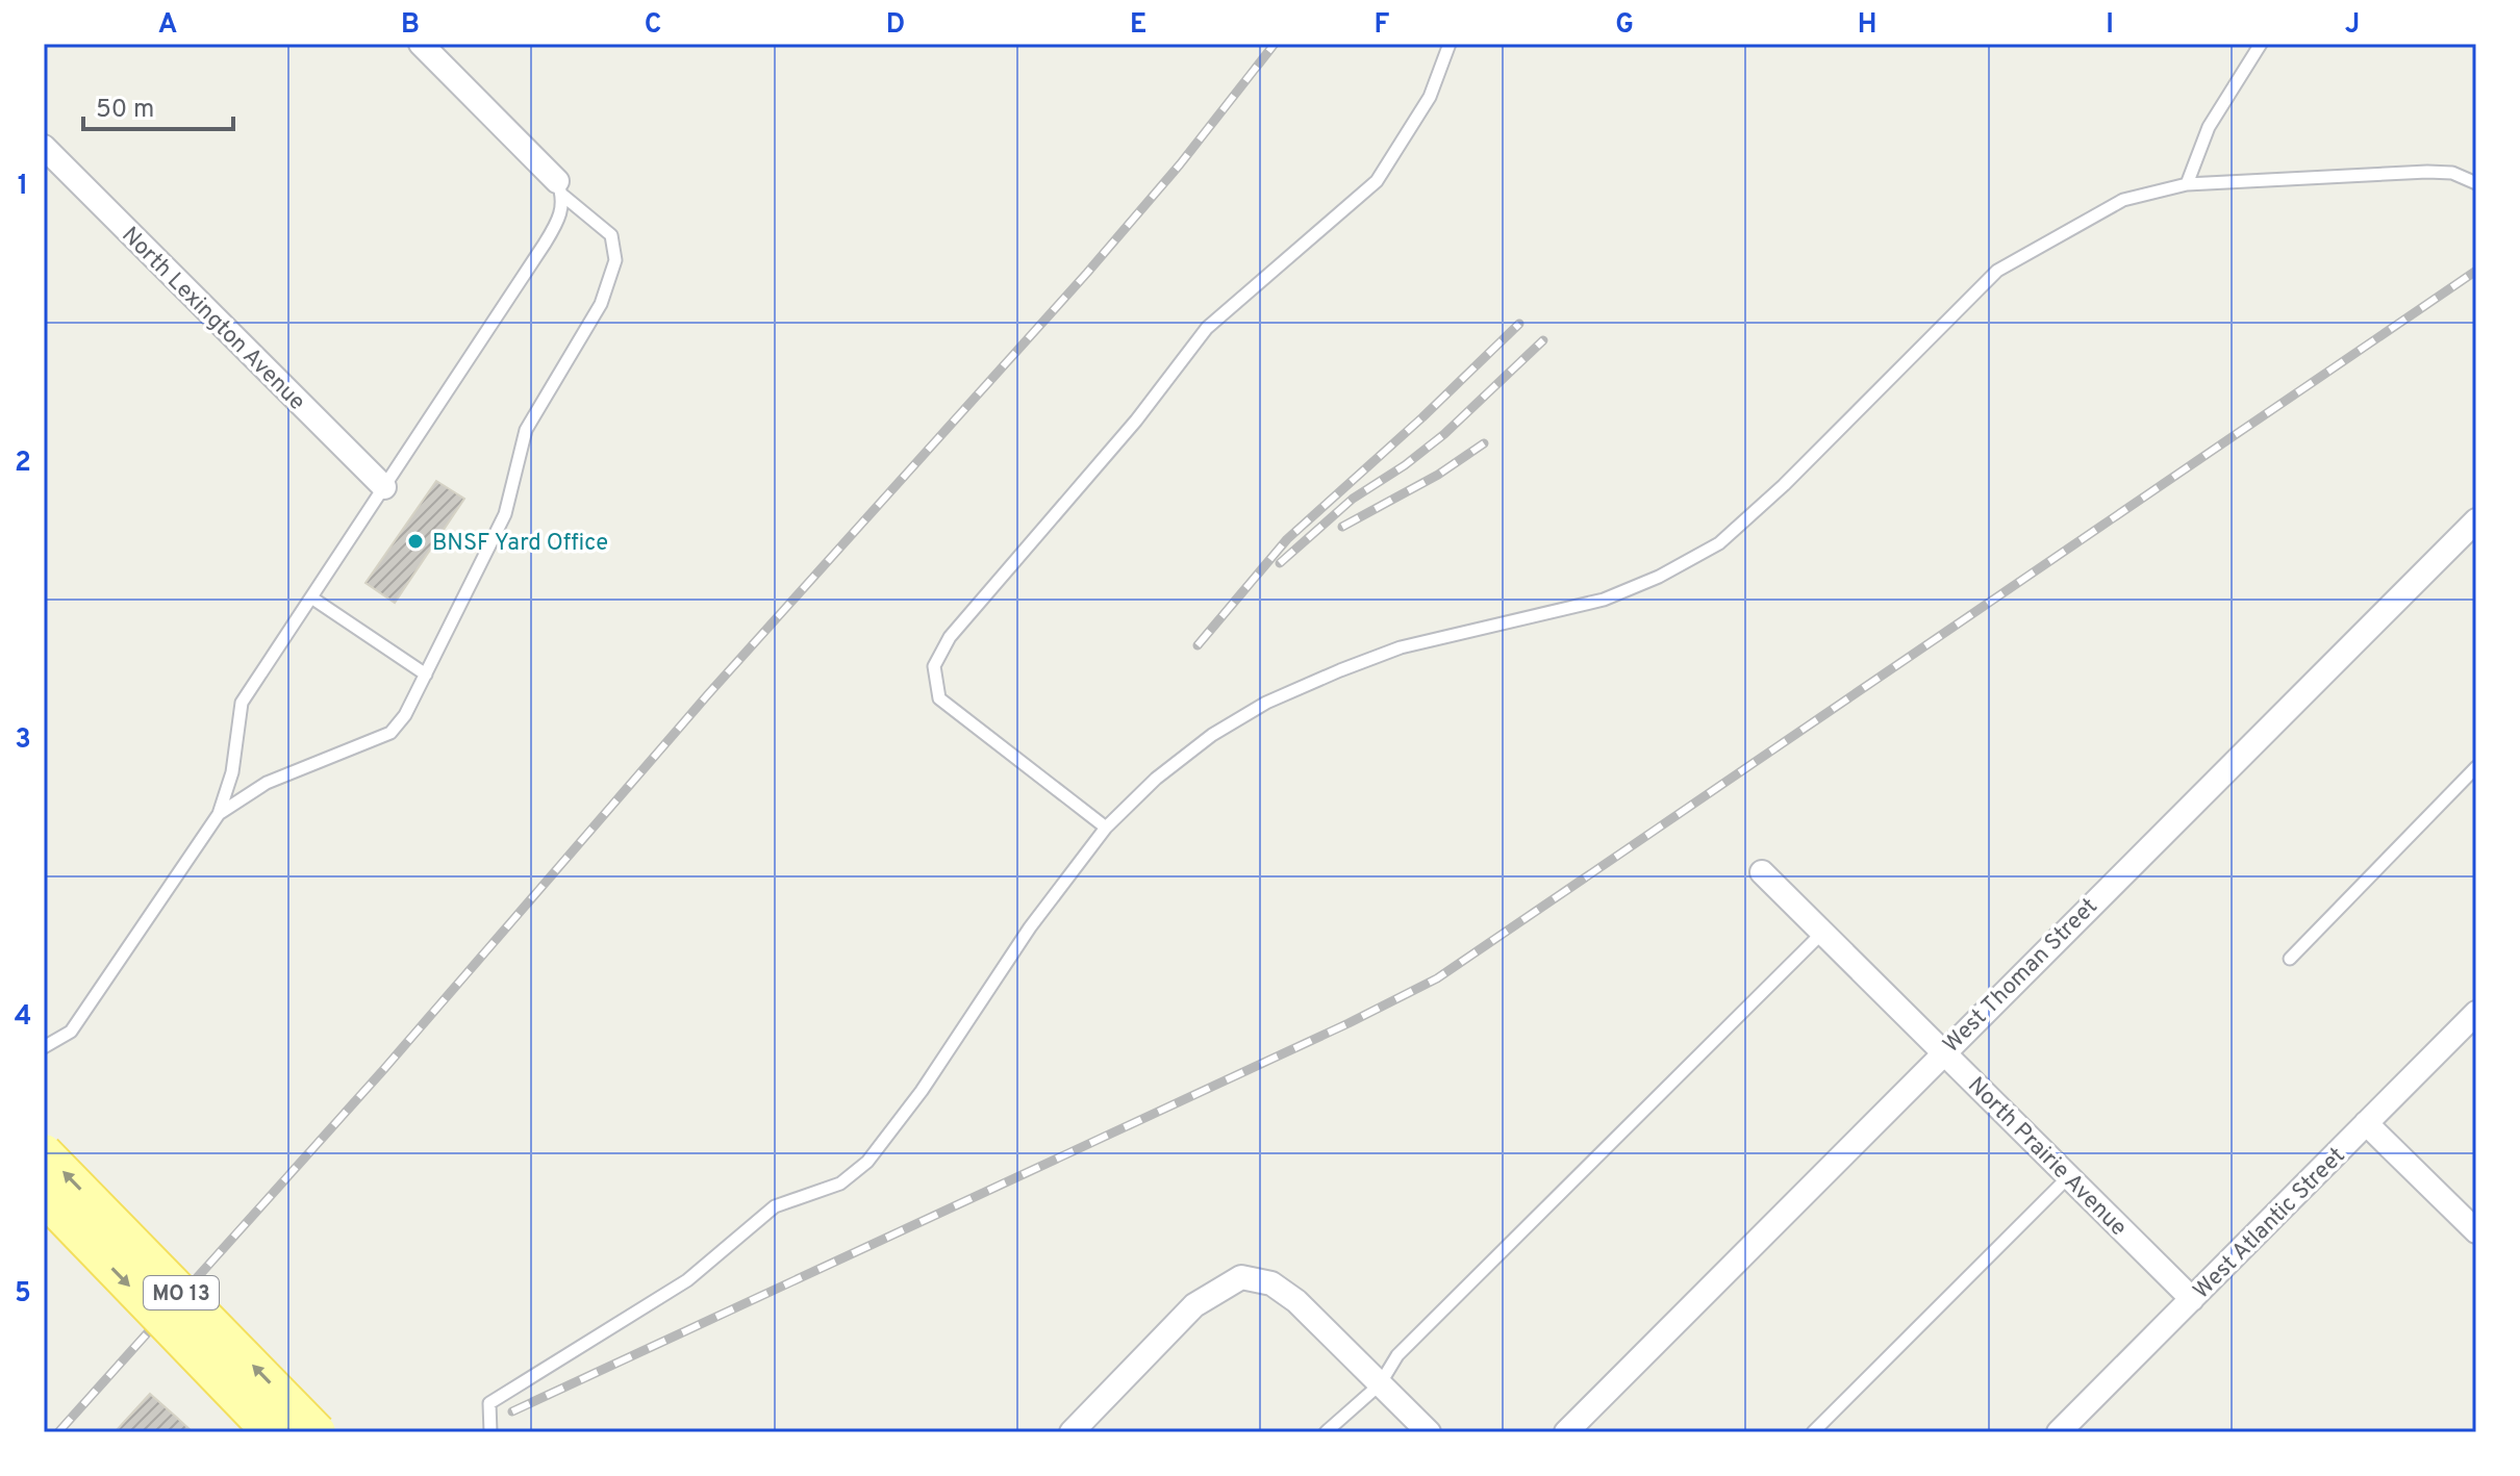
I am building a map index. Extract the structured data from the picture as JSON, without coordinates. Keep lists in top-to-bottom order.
{
  "streets": {
    "main road": ["MO 13"],
    "street": [
      "North Lexington Avenue",
      "West Thoman Street",
      "North Prairie Avenue",
      "West Atlantic Street"
    ]
  },
  "crossings": [
    ["West Thoman Street", "North Prairie Avenue"],
    ["North Prairie Avenue", "West Atlantic Street"]
  ],
  "places": ["BNSF Yard Office"],
  "scale_bar": "50 m",
  "grid": {
    "columns": [
      "A",
      "B",
      "C",
      "D",
      "E",
      "F",
      "G",
      "H",
      "I",
      "J"
    ],
    "rows": [
      "1",
      "2",
      "3",
      "4",
      "5"
    ]
  }
}
